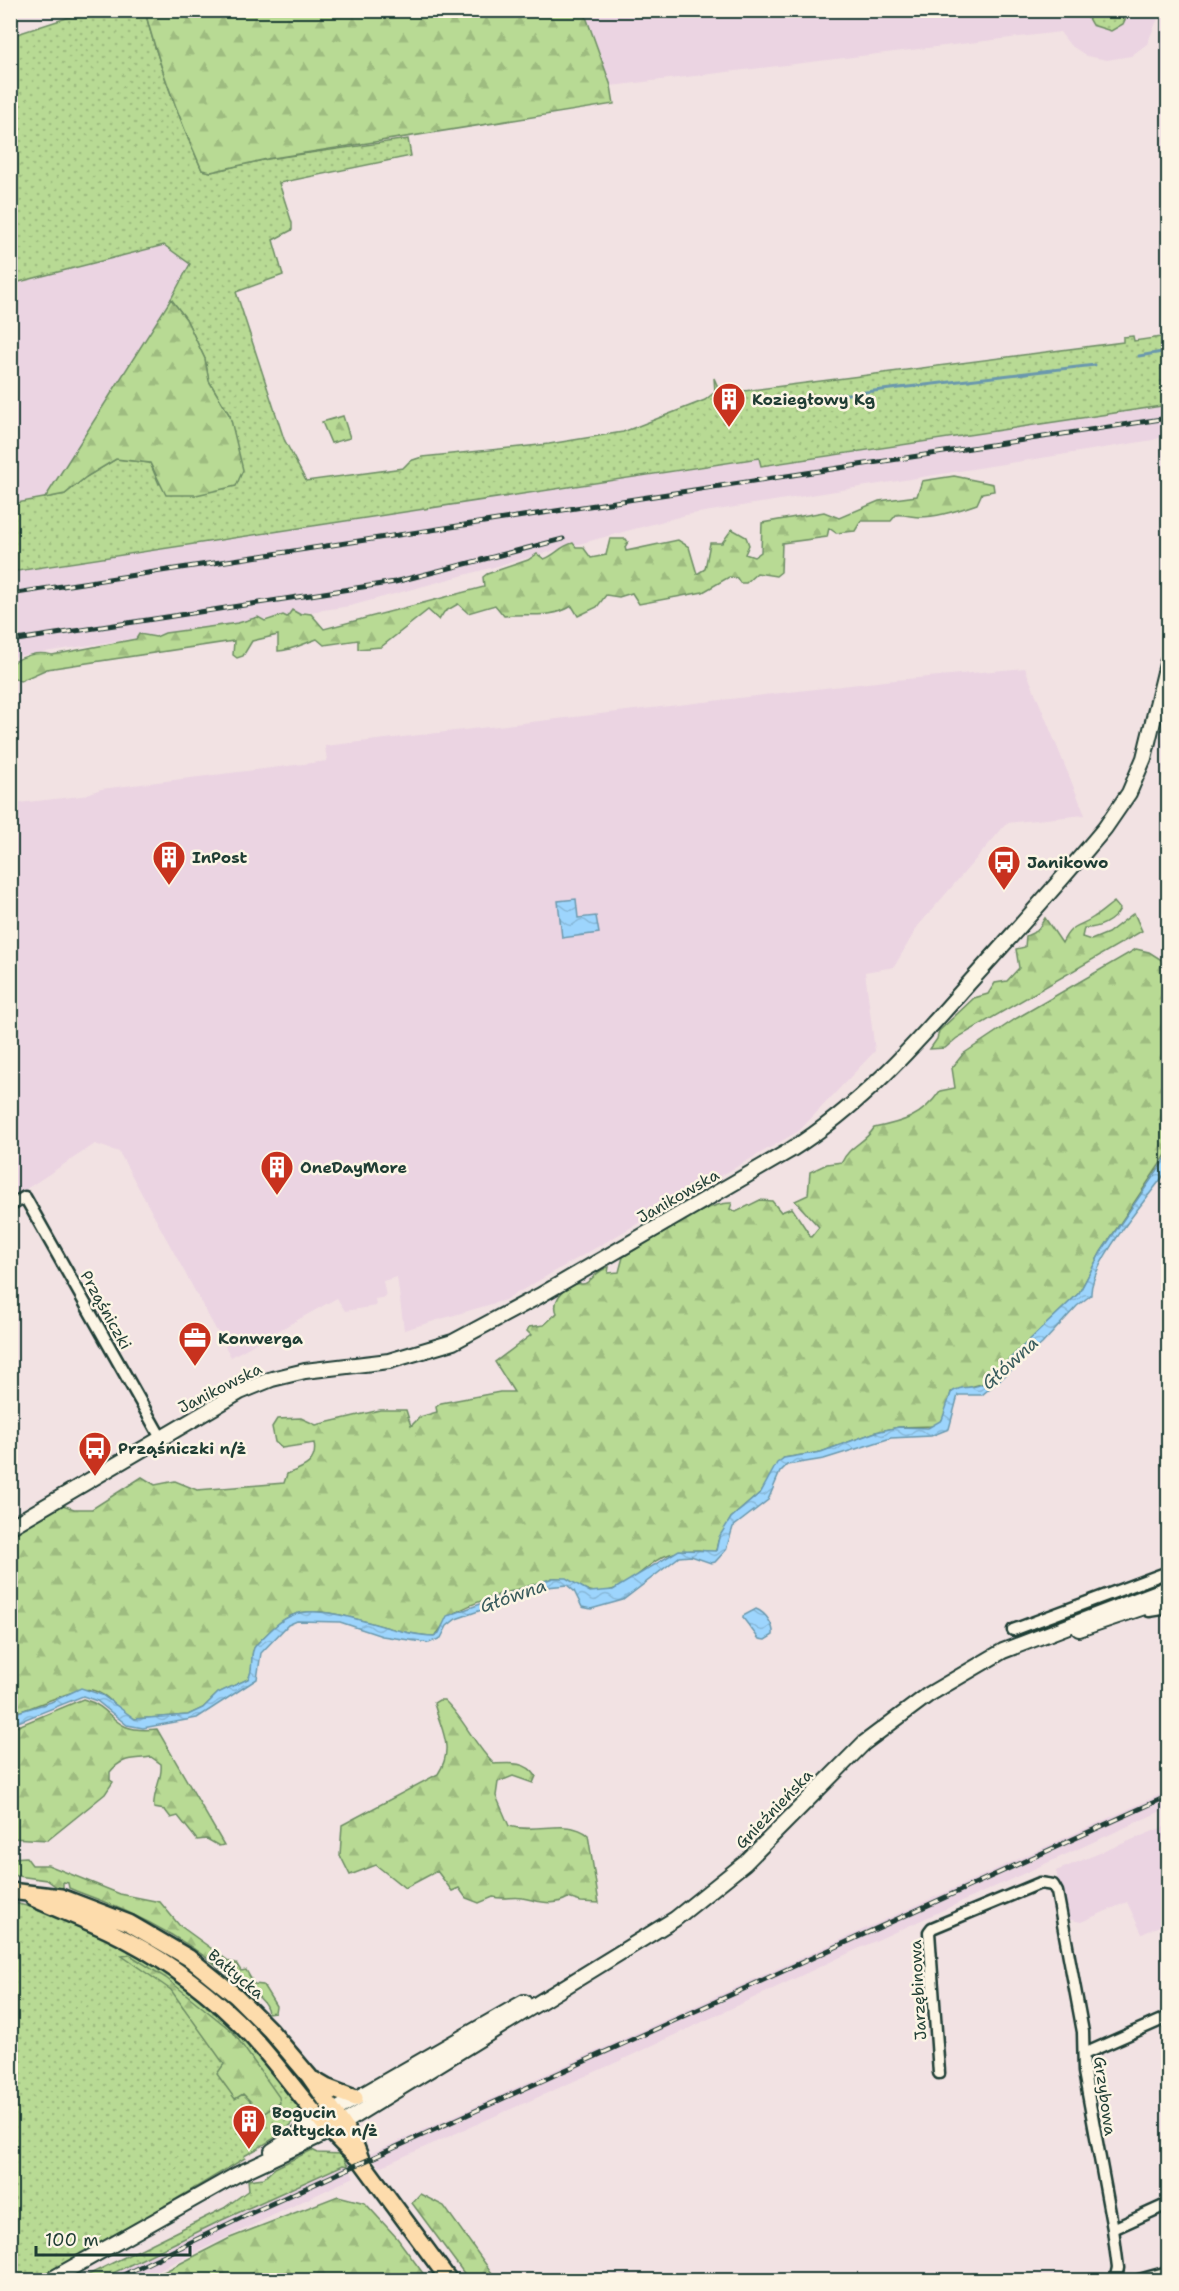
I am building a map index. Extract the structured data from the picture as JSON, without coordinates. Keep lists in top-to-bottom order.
{
  "streets": {
    "main road": ["Bałtycka"],
    "street": [
      "Janikowska",
      "Prząśniczki",
      "Gnieźnieńska",
      "Jarzębinowa",
      "Grzybowa"
    ]
  },
  "crossings": [
    ["Janikowska", "Prząśniczki"],
    ["Gnieźnieńska", "Bałtycka"],
    ["Jarzębinowa", "Grzybowa"]
  ],
  "water": ["Główna"],
  "places": {
    "building": [
      "Koziegłowy Kg",
      "InPost",
      "OneDayMore",
      "Bogucin Bałtycka n/ż"
    ],
    "bus stop": ["Janikowo", "Prząśniczki n/ż"],
    "office": ["Konwerga"]
  },
  "scale_bar": "100 m"
}
